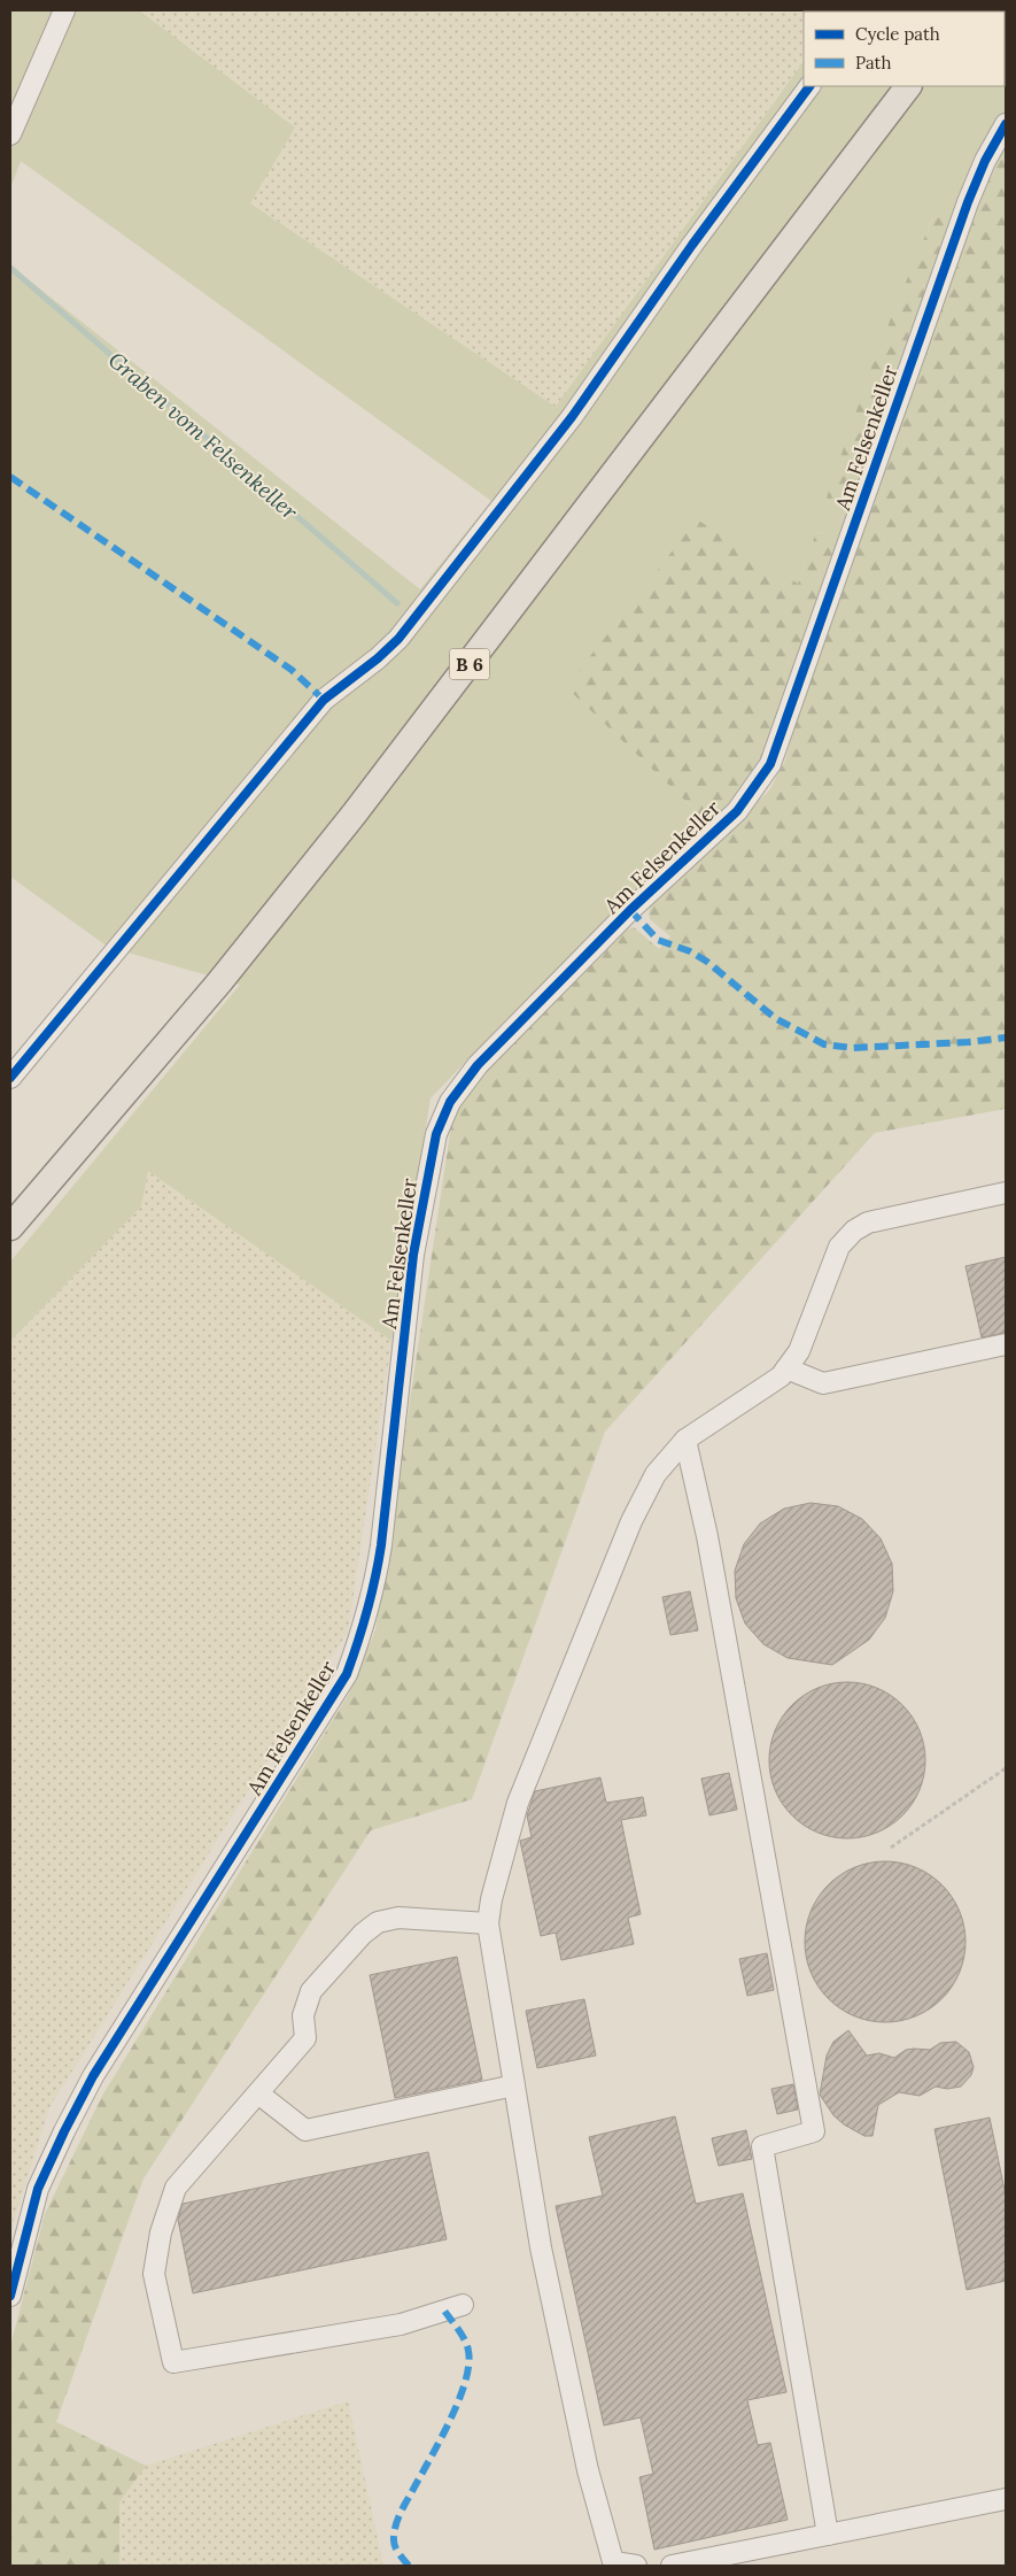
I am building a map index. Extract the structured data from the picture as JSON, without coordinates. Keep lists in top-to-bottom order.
{
  "streets": {
    "main road": ["B 6"],
    "street": ["Am Felsenkeller"]
  },
  "water": ["Graben vom Felsenkeller"],
  "legend": ["Cycle path", "Path"]
}
